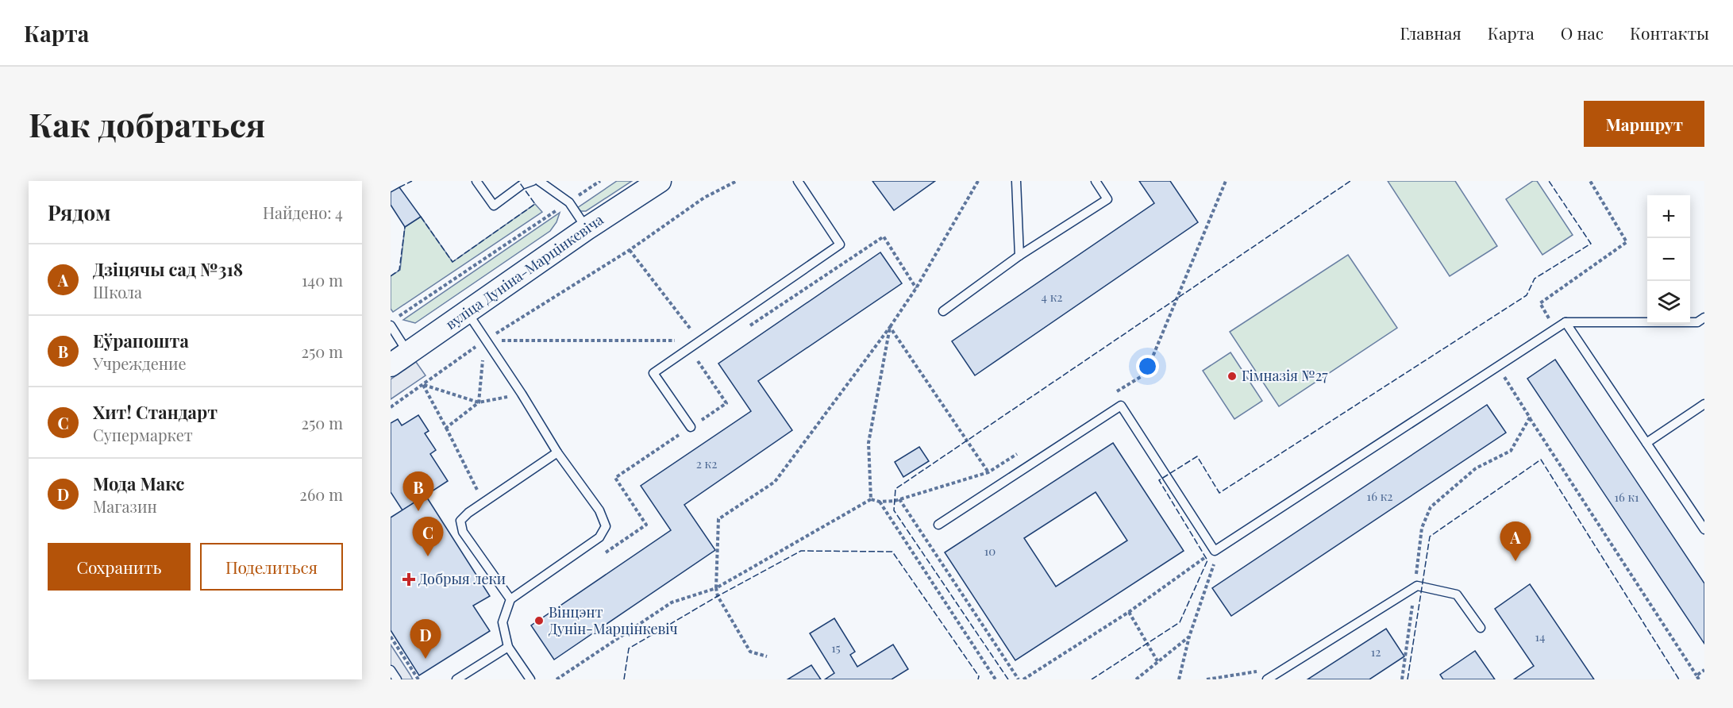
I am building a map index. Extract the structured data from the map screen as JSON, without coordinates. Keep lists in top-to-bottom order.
{
  "streets": {
    "street": ["вуліца Дуніна-Марцінкевіча"]
  },
  "places": {
    "other": ["Гімназія №27", "Вінцэнт Дунін-Марцінкевіч"],
    "health": ["Добрыя леки"]
  },
  "house_numbers": [
    "4 к2",
    "2 к2",
    "16 к2",
    "16 к1",
    "10",
    "14",
    "15",
    "12"
  ],
  "page": {
    "header": "Карта",
    "nav": [
      "Главная",
      "Карта",
      "О нас",
      "Контакты"
    ],
    "buttons": [
      "Маршрут",
      ["Сохранить", "Поделиться"]
    ],
    "title": "Как добраться",
    "heading": ["Рядом", "Найдено: 4"],
    "map_buttons": ["+", "−"],
    "list": [
      {
        "mark": "A",
        "name": "Дзіцячы сад №318",
        "note": "Школа",
        "value": "140 m"
      },
      {
        "mark": "B",
        "name": "Еўрапошта",
        "note": "Учреждение",
        "value": "250 m"
      },
      {
        "mark": "C",
        "name": "Хит! Стандарт",
        "note": "Супермаркет",
        "value": "250 m"
      },
      {
        "mark": "D",
        "name": "Мода Макс",
        "note": "Магазин",
        "value": "260 m"
      }
    ],
    "pins": [
      "B",
      "C",
      "A",
      "D"
    ]
  }
}
